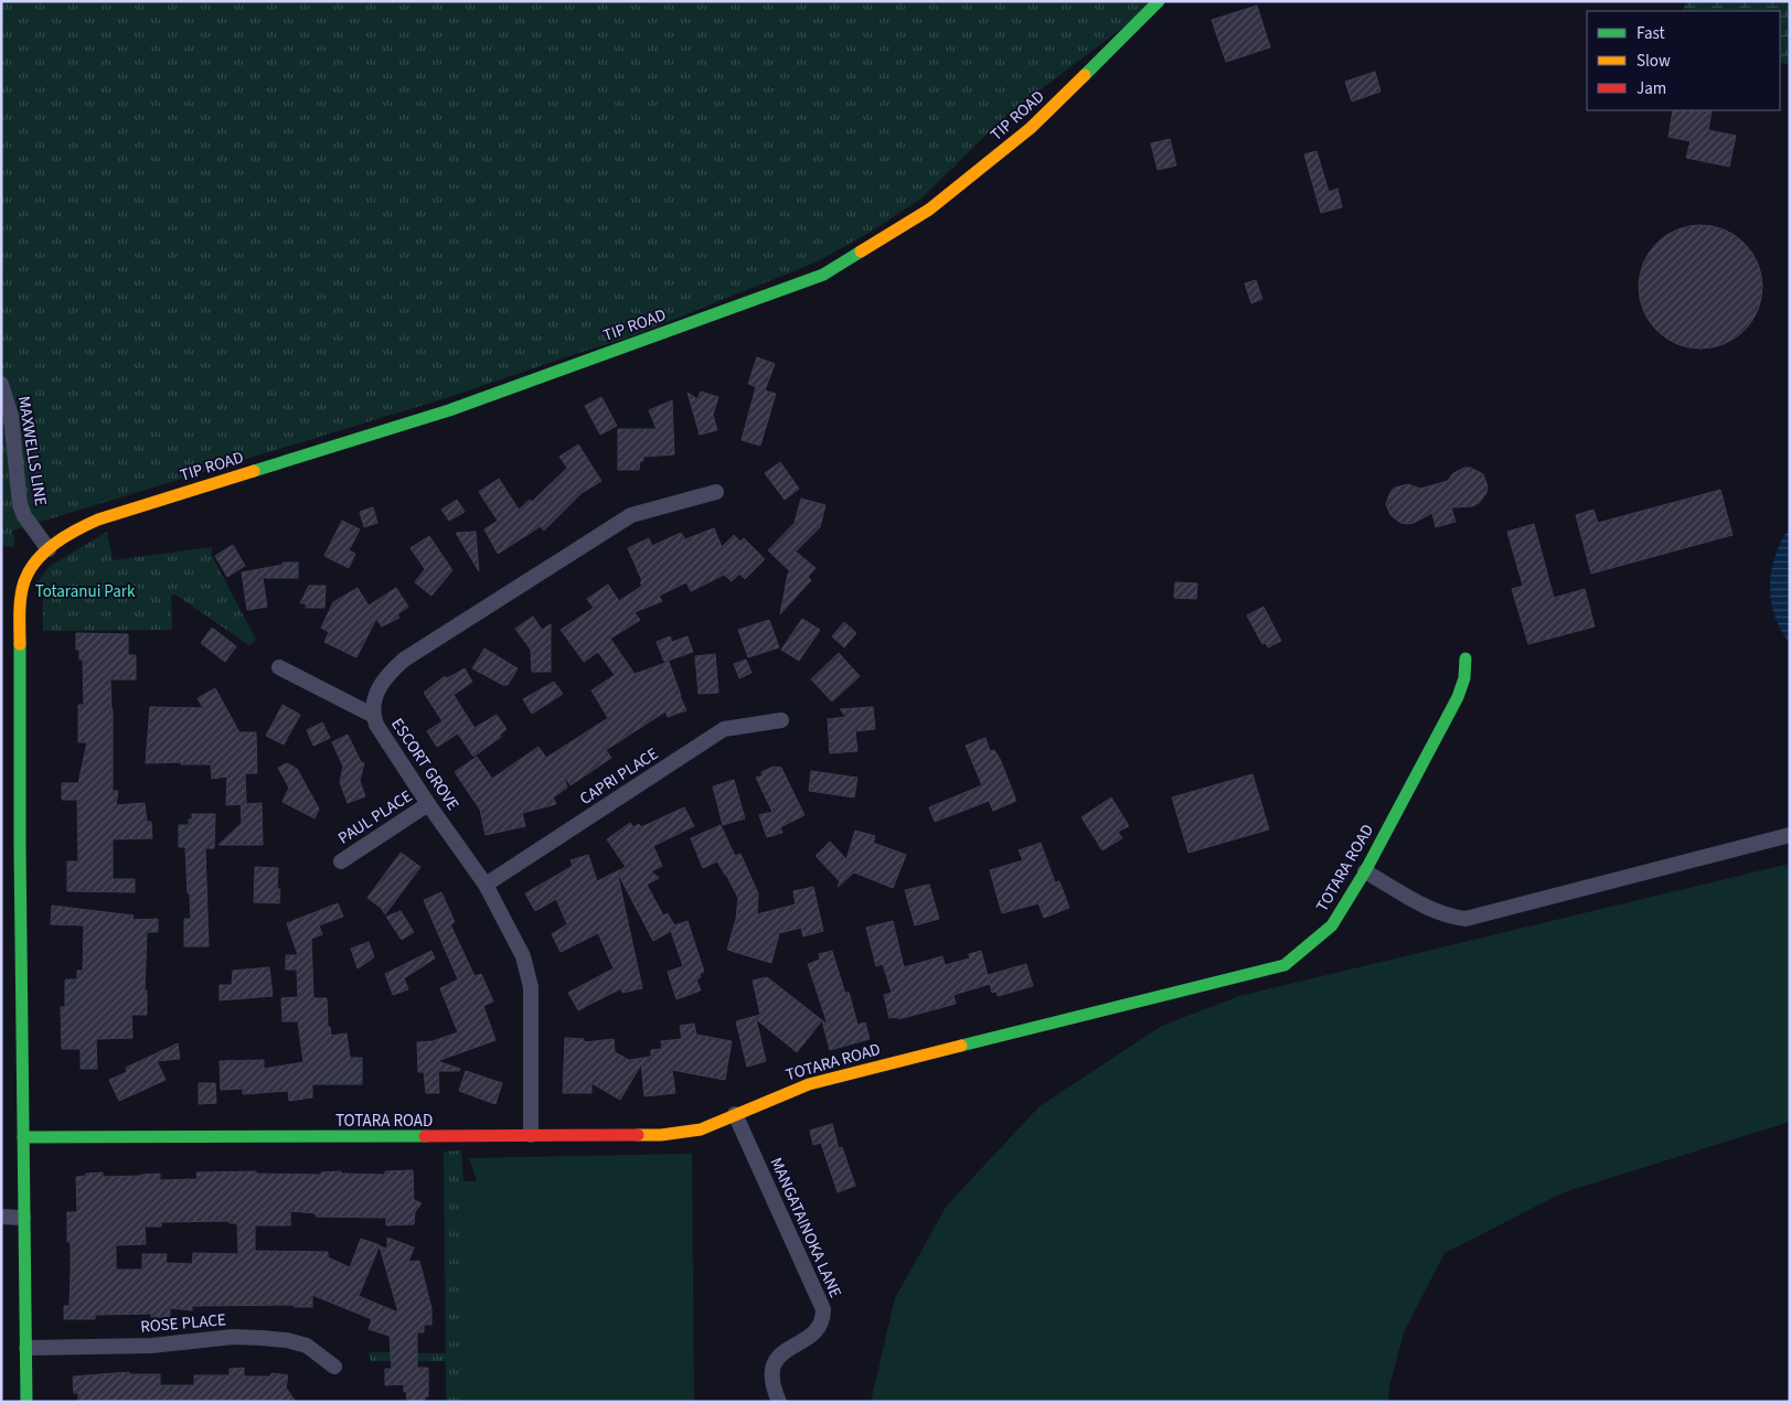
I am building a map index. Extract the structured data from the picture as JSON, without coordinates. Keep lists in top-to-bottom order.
{
  "streets": {
    "street": [
      "TIP ROAD",
      "MAXWELLS LINE",
      "ESCORT GROVE",
      "CAPRI PLACE",
      "PAUL PLACE",
      "TOTARA ROAD",
      "MANGATAINOKA LANE",
      "ROSE PLACE"
    ]
  },
  "crossings": [
    ["TIP ROAD", "MAXWELLS LINE"],
    ["ESCORT GROVE", "CAPRI PLACE"],
    ["ESCORT GROVE", "PAUL PLACE"],
    ["ESCORT GROVE", "TOTARA ROAD"],
    ["TOTARA ROAD", "MANGATAINOKA LANE"]
  ],
  "parks": ["Totaranui Park"],
  "legend": ["Fast", "Slow", "Jam"]
}
